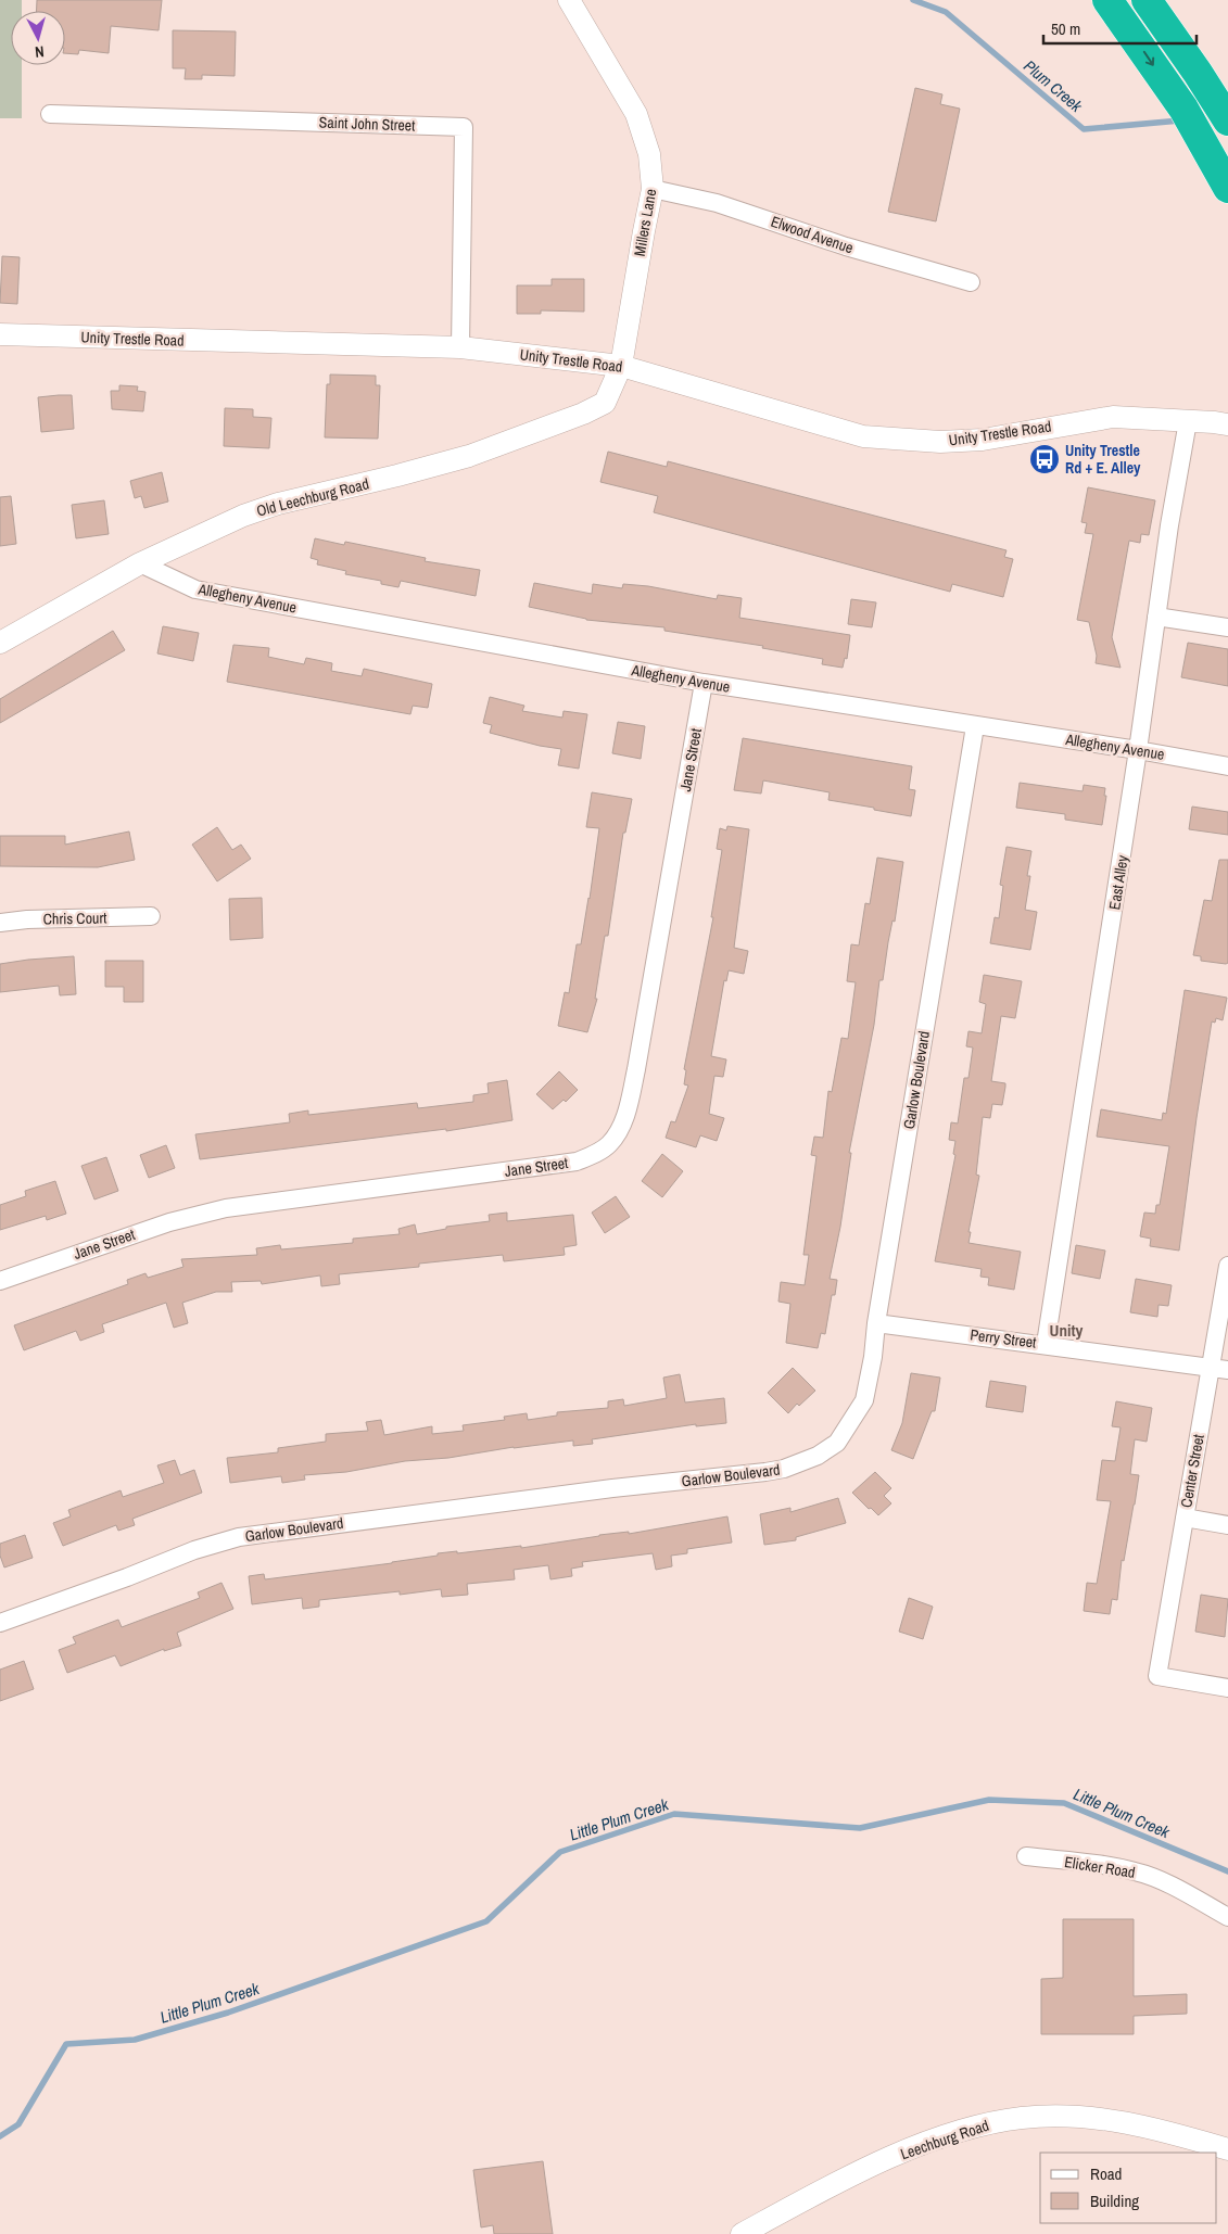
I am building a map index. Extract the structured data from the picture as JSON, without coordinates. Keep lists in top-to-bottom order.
{
  "streets": {
    "street": [
      "Saint John Street",
      "Millers Lane",
      "Elwood Avenue",
      "Unity Trestle Road",
      "Old Leechburg Road",
      "Allegheny Avenue",
      "Jane Street",
      "East Alley",
      "Chris Court",
      "Garlow Boulevard",
      "Perry Street",
      "Center Street",
      "Elicker Road",
      "Leechburg Road"
    ]
  },
  "crossings": [
    ["Saint John Street", "Unity Trestle Road"],
    ["Millers Lane", "Elwood Avenue"],
    ["Millers Lane", "Unity Trestle Road"],
    ["Millers Lane", "Old Leechburg Road"],
    ["Unity Trestle Road", "Old Leechburg Road"],
    ["Unity Trestle Road", "East Alley"],
    ["Old Leechburg Road", "Allegheny Avenue"],
    ["Allegheny Avenue", "Jane Street"],
    ["Allegheny Avenue", "East Alley"],
    ["Allegheny Avenue", "Garlow Boulevard"],
    ["East Alley", "Perry Street"],
    ["Garlow Boulevard", "Perry Street"],
    ["Perry Street", "Center Street"]
  ],
  "districts": ["Unity"],
  "water": ["Plum Creek", "Little Plum Creek"],
  "places": {
    "bus stop": ["Unity Trestle Rd + E. Alley"]
  },
  "legend": ["Road", "Building"],
  "scale_bar": "50 m",
  "north": "bottom"
}
